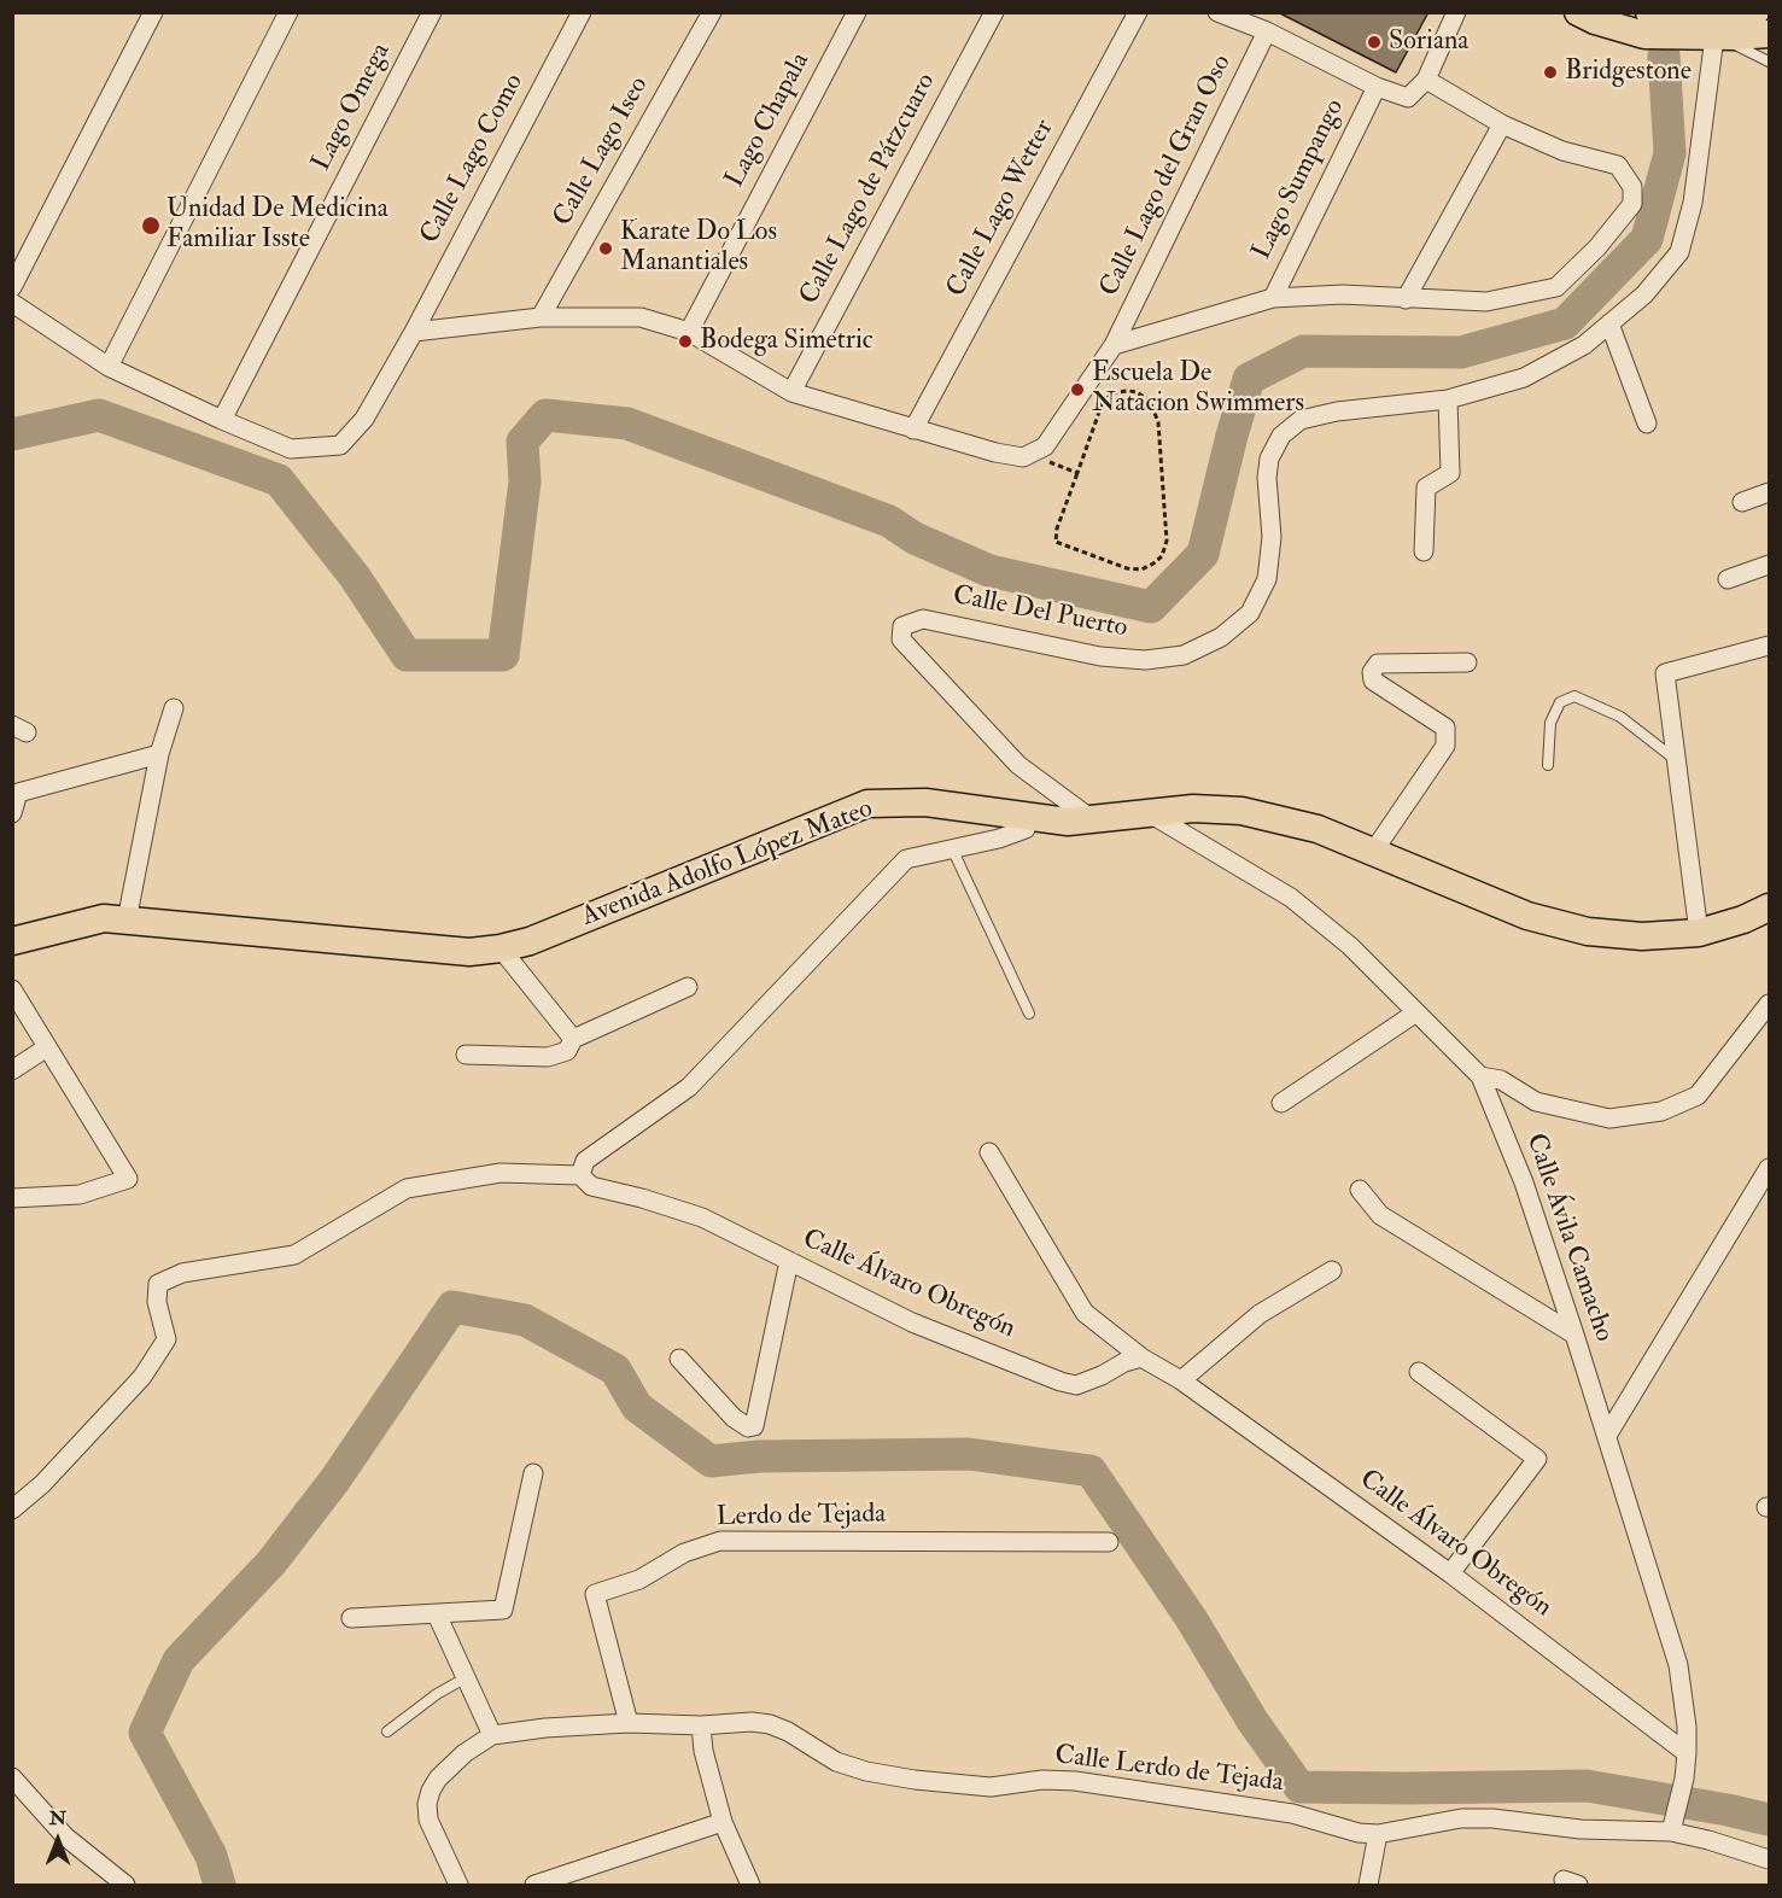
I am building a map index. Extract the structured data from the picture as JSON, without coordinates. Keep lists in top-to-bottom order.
{
  "streets": {
    "main road": ["Avenida Adolfo López Mateo"],
    "street": [
      "Lago Omega",
      "Lago Chapala",
      "Calle Lago Iseo",
      "Calle Lago Como",
      "Calle Lago del Gran Oso",
      "Lago Sumpango",
      "Calle Lago de Pátzcuaro",
      "Calle Lago Wetter",
      "Calle Del Puerto",
      "Calle Ávila Camacho",
      "Calle Álvaro Obregón",
      "Lerdo de Tejada",
      "Calle Lerdo de Tejada"
    ]
  },
  "crossings": [
    ["Lago Omega", "Calle Lago Como"],
    ["Calle Del Puerto", "Avenida Adolfo López Mateo"],
    ["Avenida Adolfo López Mateo", "Calle Ávila Camacho"],
    ["Calle Ávila Camacho", "Calle Álvaro Obregón"],
    ["Calle Ávila Camacho", "Calle Lerdo de Tejada"],
    ["Lerdo de Tejada", "Calle Lerdo de Tejada"]
  ],
  "places": [
    "Soriana",
    "Bridgestone",
    "Unidad De Medicina Familiar Isste",
    "Karate Do Los Manantiales",
    "Bodega Simetric",
    "Escuela De Natacion Swimmers"
  ],
  "north": "top"
}
